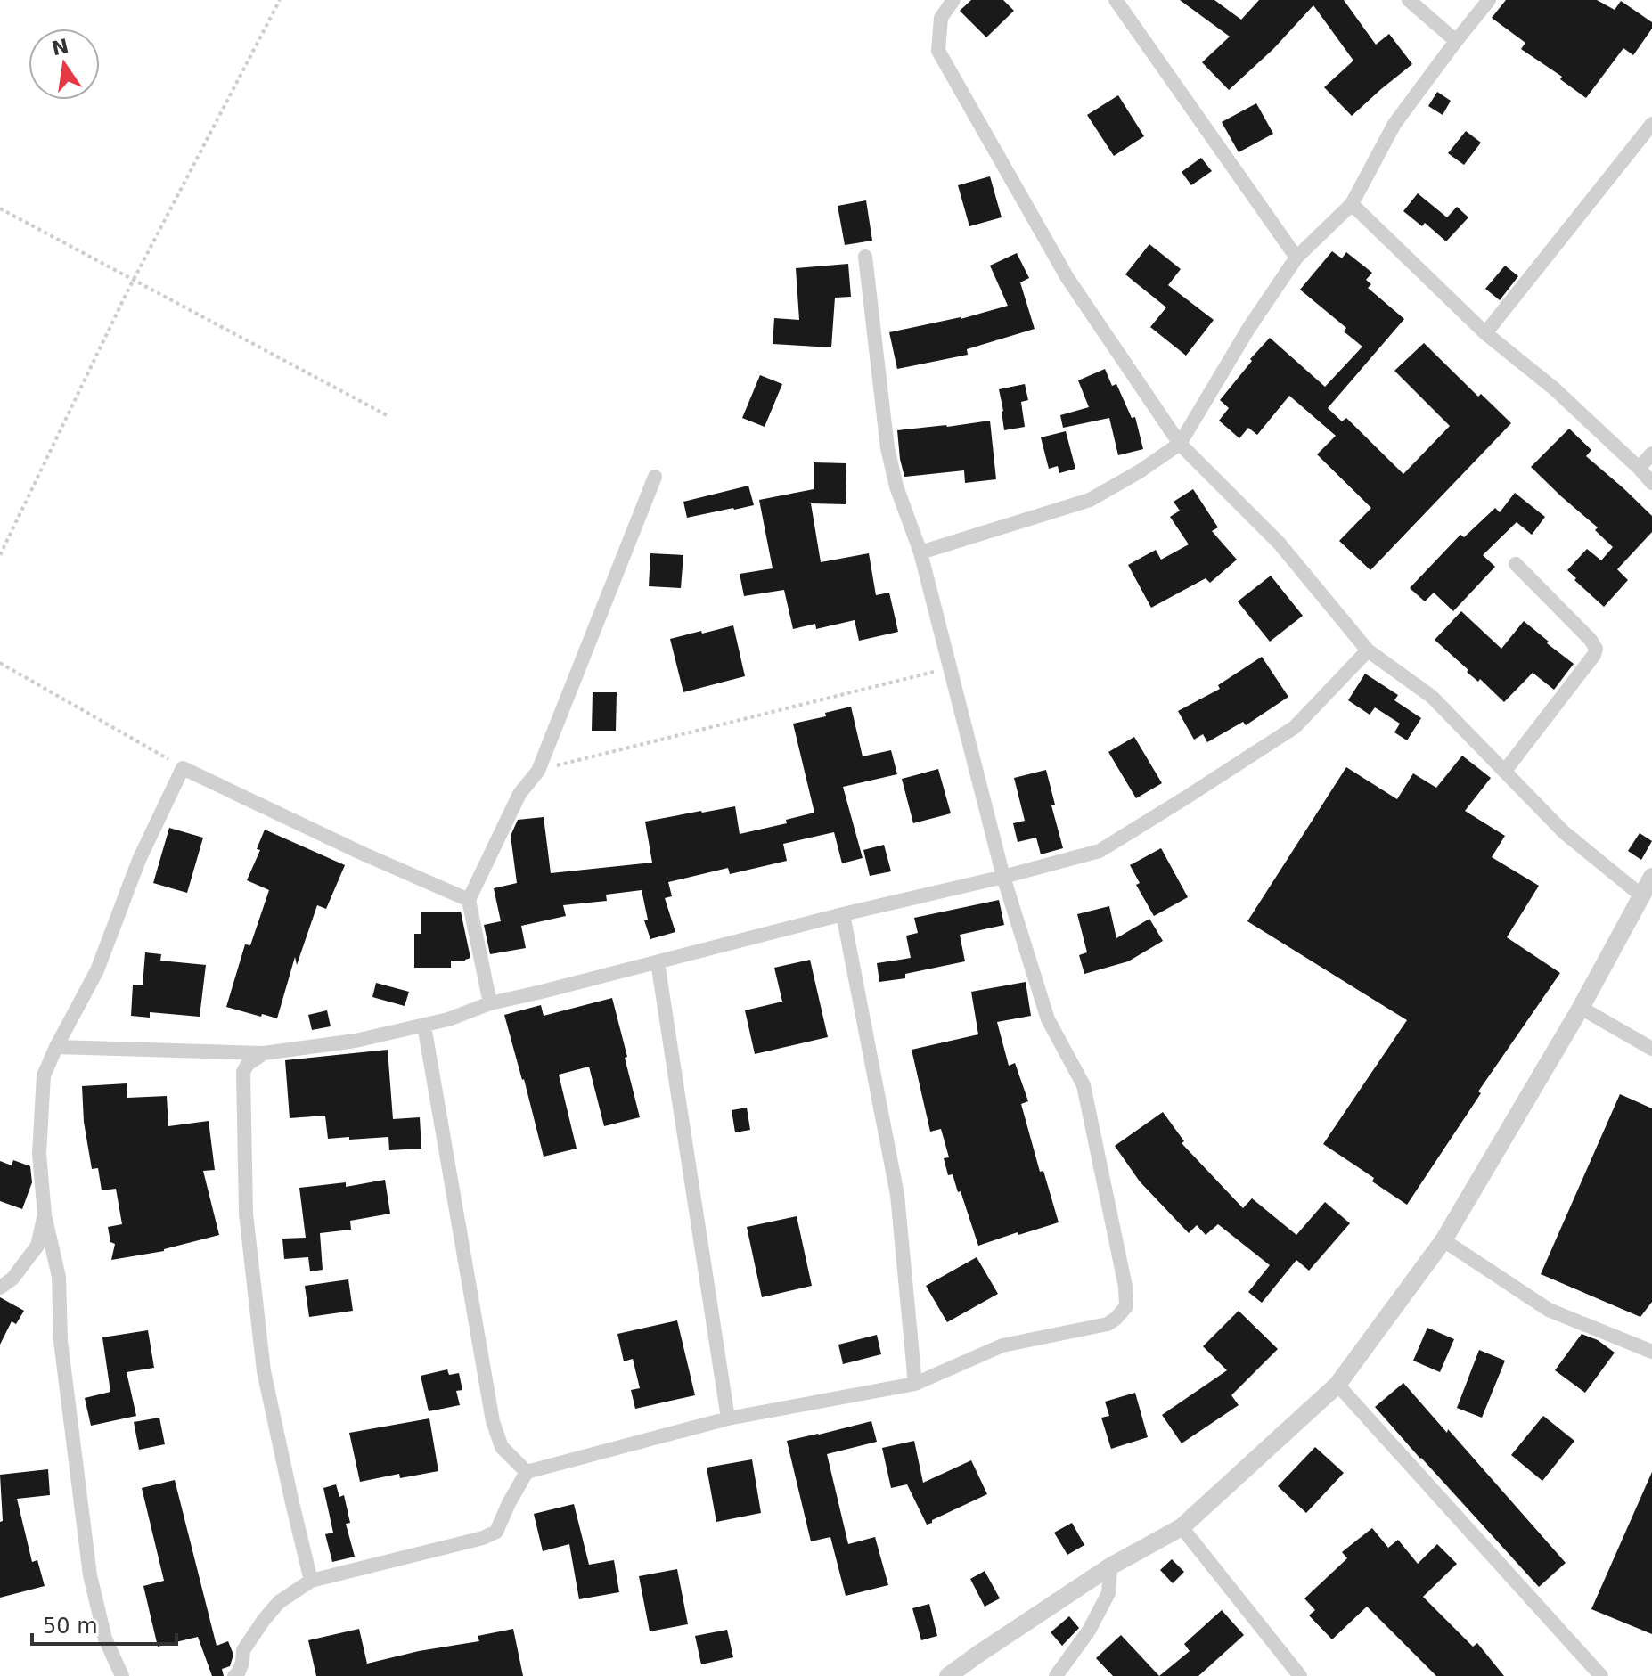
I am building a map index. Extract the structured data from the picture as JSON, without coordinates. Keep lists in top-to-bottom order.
{
  "scale_bar": "50 m",
  "north": "top"
}
